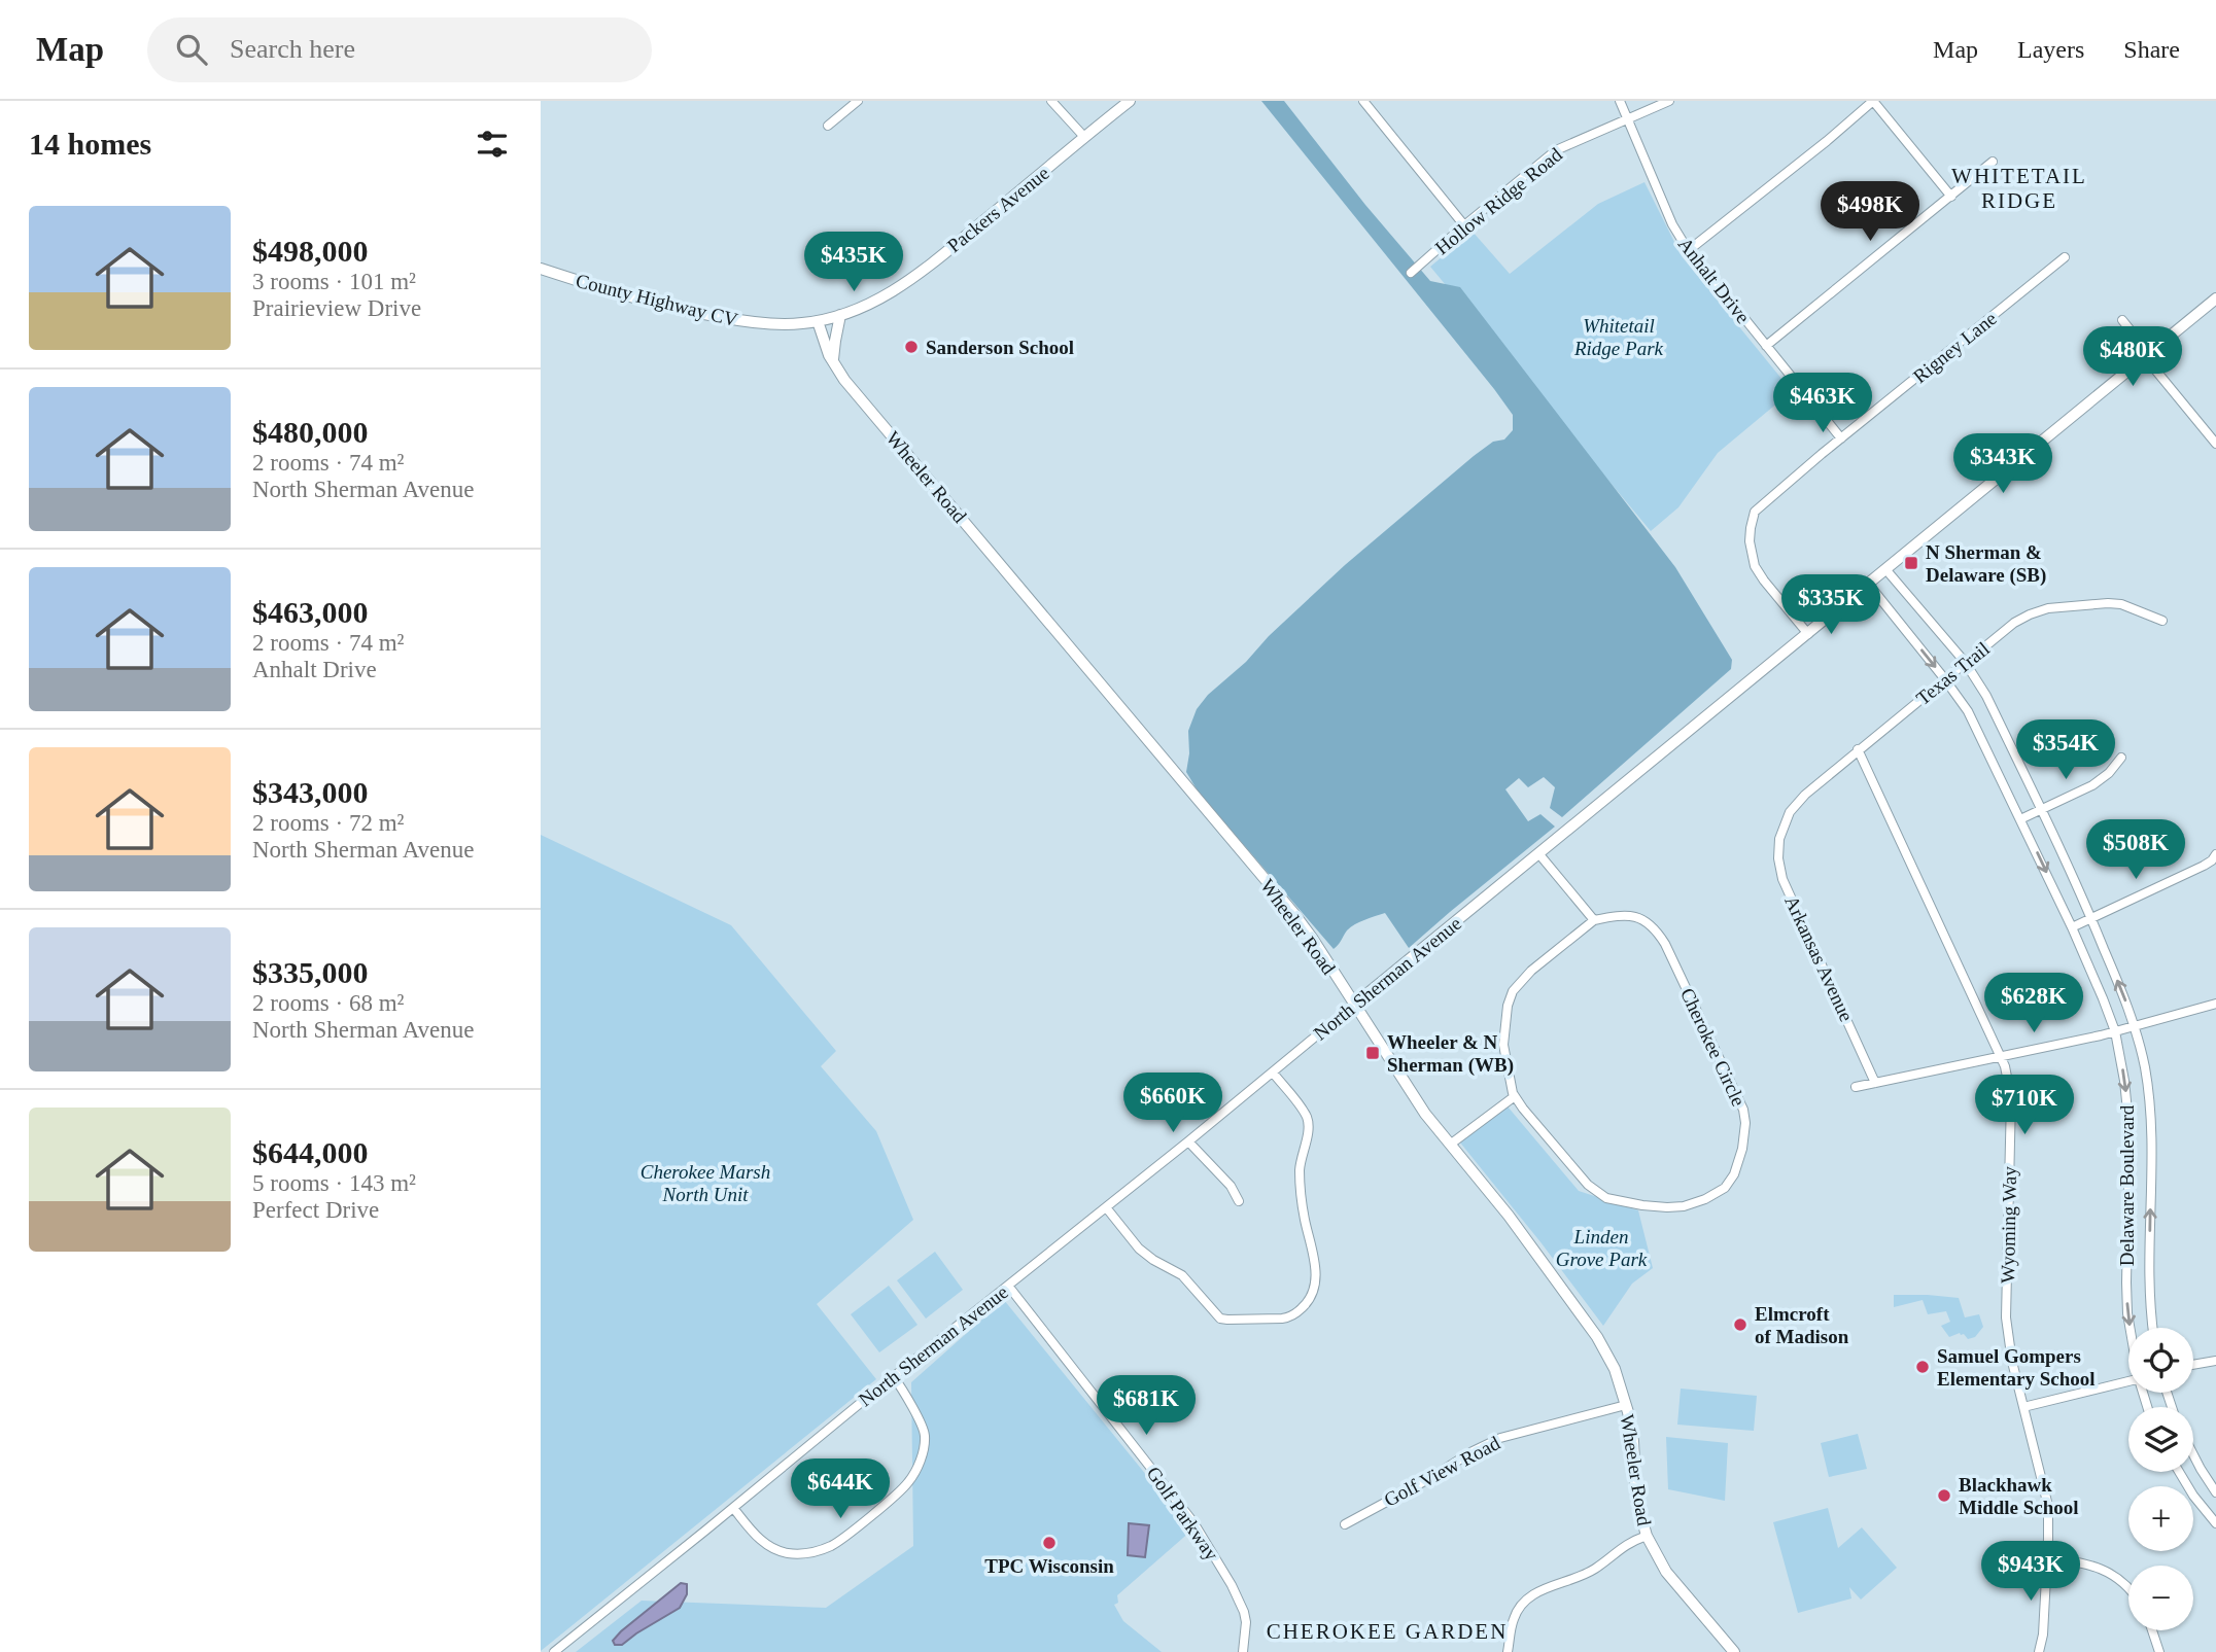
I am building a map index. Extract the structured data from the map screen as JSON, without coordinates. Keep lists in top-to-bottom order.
{
  "streets": {
    "street": [
      "Hollow Ridge Road",
      "Packers Avenue",
      "Anhalt Drive",
      "County Highway CV",
      "Rigney Lane",
      "Wheeler Road",
      "Texas Trail",
      "Arkansas Avenue",
      "North Sherman Avenue",
      "Cherokee Circle",
      "Delaware Boulevard",
      "Wyoming Way",
      "Golf View Road",
      "Golf Parkway"
    ]
  },
  "crossings": [
    ["Hollow Ridge Road", "Anhalt Drive"],
    ["Packers Avenue", "County Highway CV"],
    ["Packers Avenue", "Wheeler Road"],
    ["Anhalt Drive", "Rigney Lane"],
    ["County Highway CV", "Wheeler Road"],
    ["Rigney Lane", "North Sherman Avenue"],
    ["Wheeler Road", "North Sherman Avenue"],
    ["Wheeler Road", "Golf View Road"],
    ["Texas Trail", "Arkansas Avenue"],
    ["Texas Trail", "Delaware Boulevard"],
    ["Texas Trail", "Wyoming Way"],
    ["North Sherman Avenue", "Delaware Boulevard"],
    ["North Sherman Avenue", "Golf Parkway"]
  ],
  "districts": ["WHITETAIL RIDGE", "CHEROKEE GARDEN"],
  "parks": ["Whitetail Ridge Park", "Cherokee Marsh North Unit", "Linden Grove Park"],
  "places": {
    "other": [
      "Sanderson School",
      "Elmcroft of Madison",
      "Samuel Gompers Elementary School",
      "Blackhawk Middle School",
      "TPC Wisconsin"
    ],
    "transit": ["N Sherman & Delaware (SB)", "Wheeler & N Sherman (WB)"]
  },
  "page": {
    "header": "Map",
    "search": "Search here",
    "nav": ["Map", "Layers", "Share"],
    "heading": "14 homes",
    "price": [
      "$498K",
      "$435K",
      "$480K",
      "$463K",
      "$343K",
      "$335K",
      "$354K",
      "$508K",
      "$628K",
      "$660K",
      "$710K",
      "$681K",
      "$644K",
      "$943K"
    ],
    "list": [
      {
        "name": "$498,000",
        "note": "3 rooms · 101 m² · Prairieview Drive"
      },
      {
        "name": "$480,000",
        "note": "2 rooms · 74 m² · North Sherman Avenue"
      },
      {
        "name": "$463,000",
        "note": "2 rooms · 74 m² · Anhalt Drive"
      },
      {
        "name": "$343,000",
        "note": "2 rooms · 72 m² · North Sherman Avenue"
      },
      {
        "name": "$335,000",
        "note": "2 rooms · 68 m² · North Sherman Avenue"
      },
      {
        "name": "$644,000",
        "note": "5 rooms · 143 m² · Perfect Drive"
      }
    ],
    "map_buttons": ["+", "−"]
  }
}
